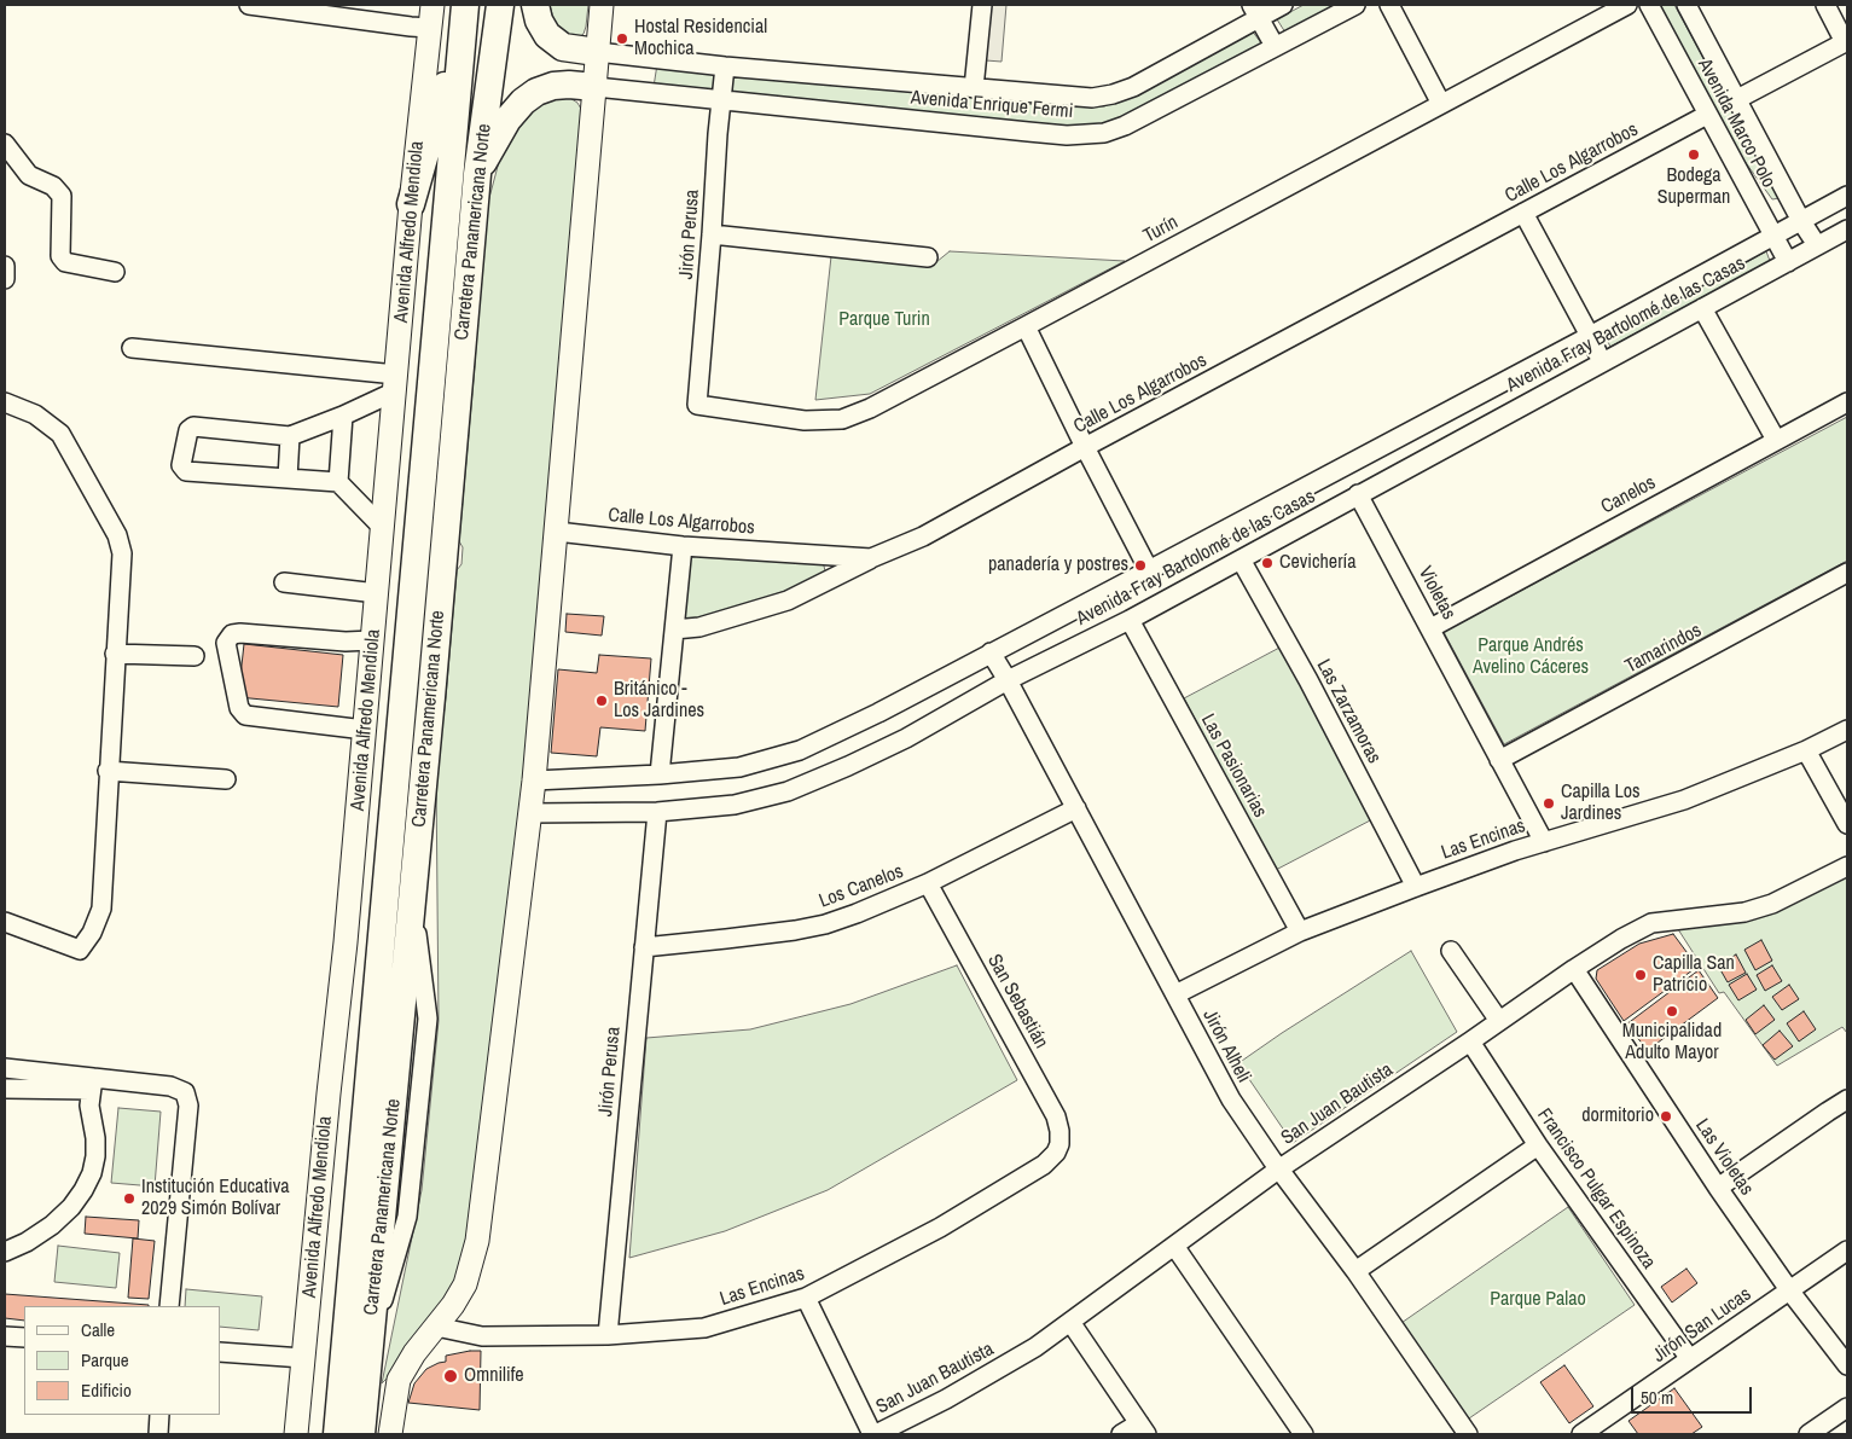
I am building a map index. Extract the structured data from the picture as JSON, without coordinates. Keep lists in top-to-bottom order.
{
  "streets": {
    "highway": ["Carretera Panamericana Norte"],
    "main road": ["Avenida Alfredo Mendiola"],
    "street": [
      "Avenida Enrique Fermi",
      "Avenida Marco Polo",
      "Calle Los Algarrobos",
      "Turín",
      "Jirón Perusa",
      "Avenida Fray Bartolomé de las Casas",
      "Canelos",
      "Violetas",
      "Tamarindos",
      "Las Zarzamoras",
      "Las Pasionarias",
      "Las Encinas",
      "Los Canelos",
      "San Sebastián",
      "Jirón Alheli",
      "San Juan Bautista",
      "Las Violetas",
      "Francisco Pulgar Espinoza",
      "Jirón San Lucas"
    ]
  },
  "crossings": [
    ["Avenida Enrique Fermi", "Jirón Perusa"],
    ["Avenida Marco Polo", "Calle Los Algarrobos"],
    ["Avenida Marco Polo", "Avenida Fray Bartolomé de las Casas"],
    ["Turín", "Jirón Perusa"],
    ["Jirón Perusa", "Avenida Fray Bartolomé de las Casas"],
    ["Jirón Perusa", "Las Encinas"],
    ["Jirón Perusa", "Los Canelos"],
    ["Avenida Fray Bartolomé de las Casas", "Violetas"],
    ["Avenida Fray Bartolomé de las Casas", "Las Zarzamoras"],
    ["Avenida Fray Bartolomé de las Casas", "Las Pasionarias"],
    ["Avenida Fray Bartolomé de las Casas", "Jirón Alheli"],
    ["Canelos", "Violetas"],
    ["Violetas", "Tamarindos"],
    ["Violetas", "Las Encinas"],
    ["Las Zarzamoras", "Las Encinas"],
    ["Las Pasionarias", "Las Encinas"],
    ["Las Encinas", "San Sebastián"],
    ["Las Encinas", "Jirón Alheli"],
    ["Los Canelos", "San Sebastián"],
    ["Los Canelos", "Jirón Alheli"],
    ["Jirón Alheli", "San Juan Bautista"],
    ["San Juan Bautista", "Las Violetas"],
    ["San Juan Bautista", "Francisco Pulgar Espinoza"],
    ["Las Violetas", "Jirón San Lucas"],
    ["Francisco Pulgar Espinoza", "Jirón San Lucas"]
  ],
  "parks": ["Parque Turin", "Parque Andrés Avelino Cáceres", "Parque Palao"],
  "places": [
    "Hostal Residencial Mochica",
    "Bodega Superman",
    "Cevichería",
    "panadería y postres",
    "Británico - Los Jardines",
    "Capilla Los Jardines",
    "Capilla San Patricio",
    "Municipalidad Adulto Mayor",
    "dormitorio",
    "Institución Educativa 2029 Simón Bolívar",
    "Omnilife"
  ],
  "legend": ["Calle", "Parque", "Edificio"],
  "scale_bar": "50 m"
}
